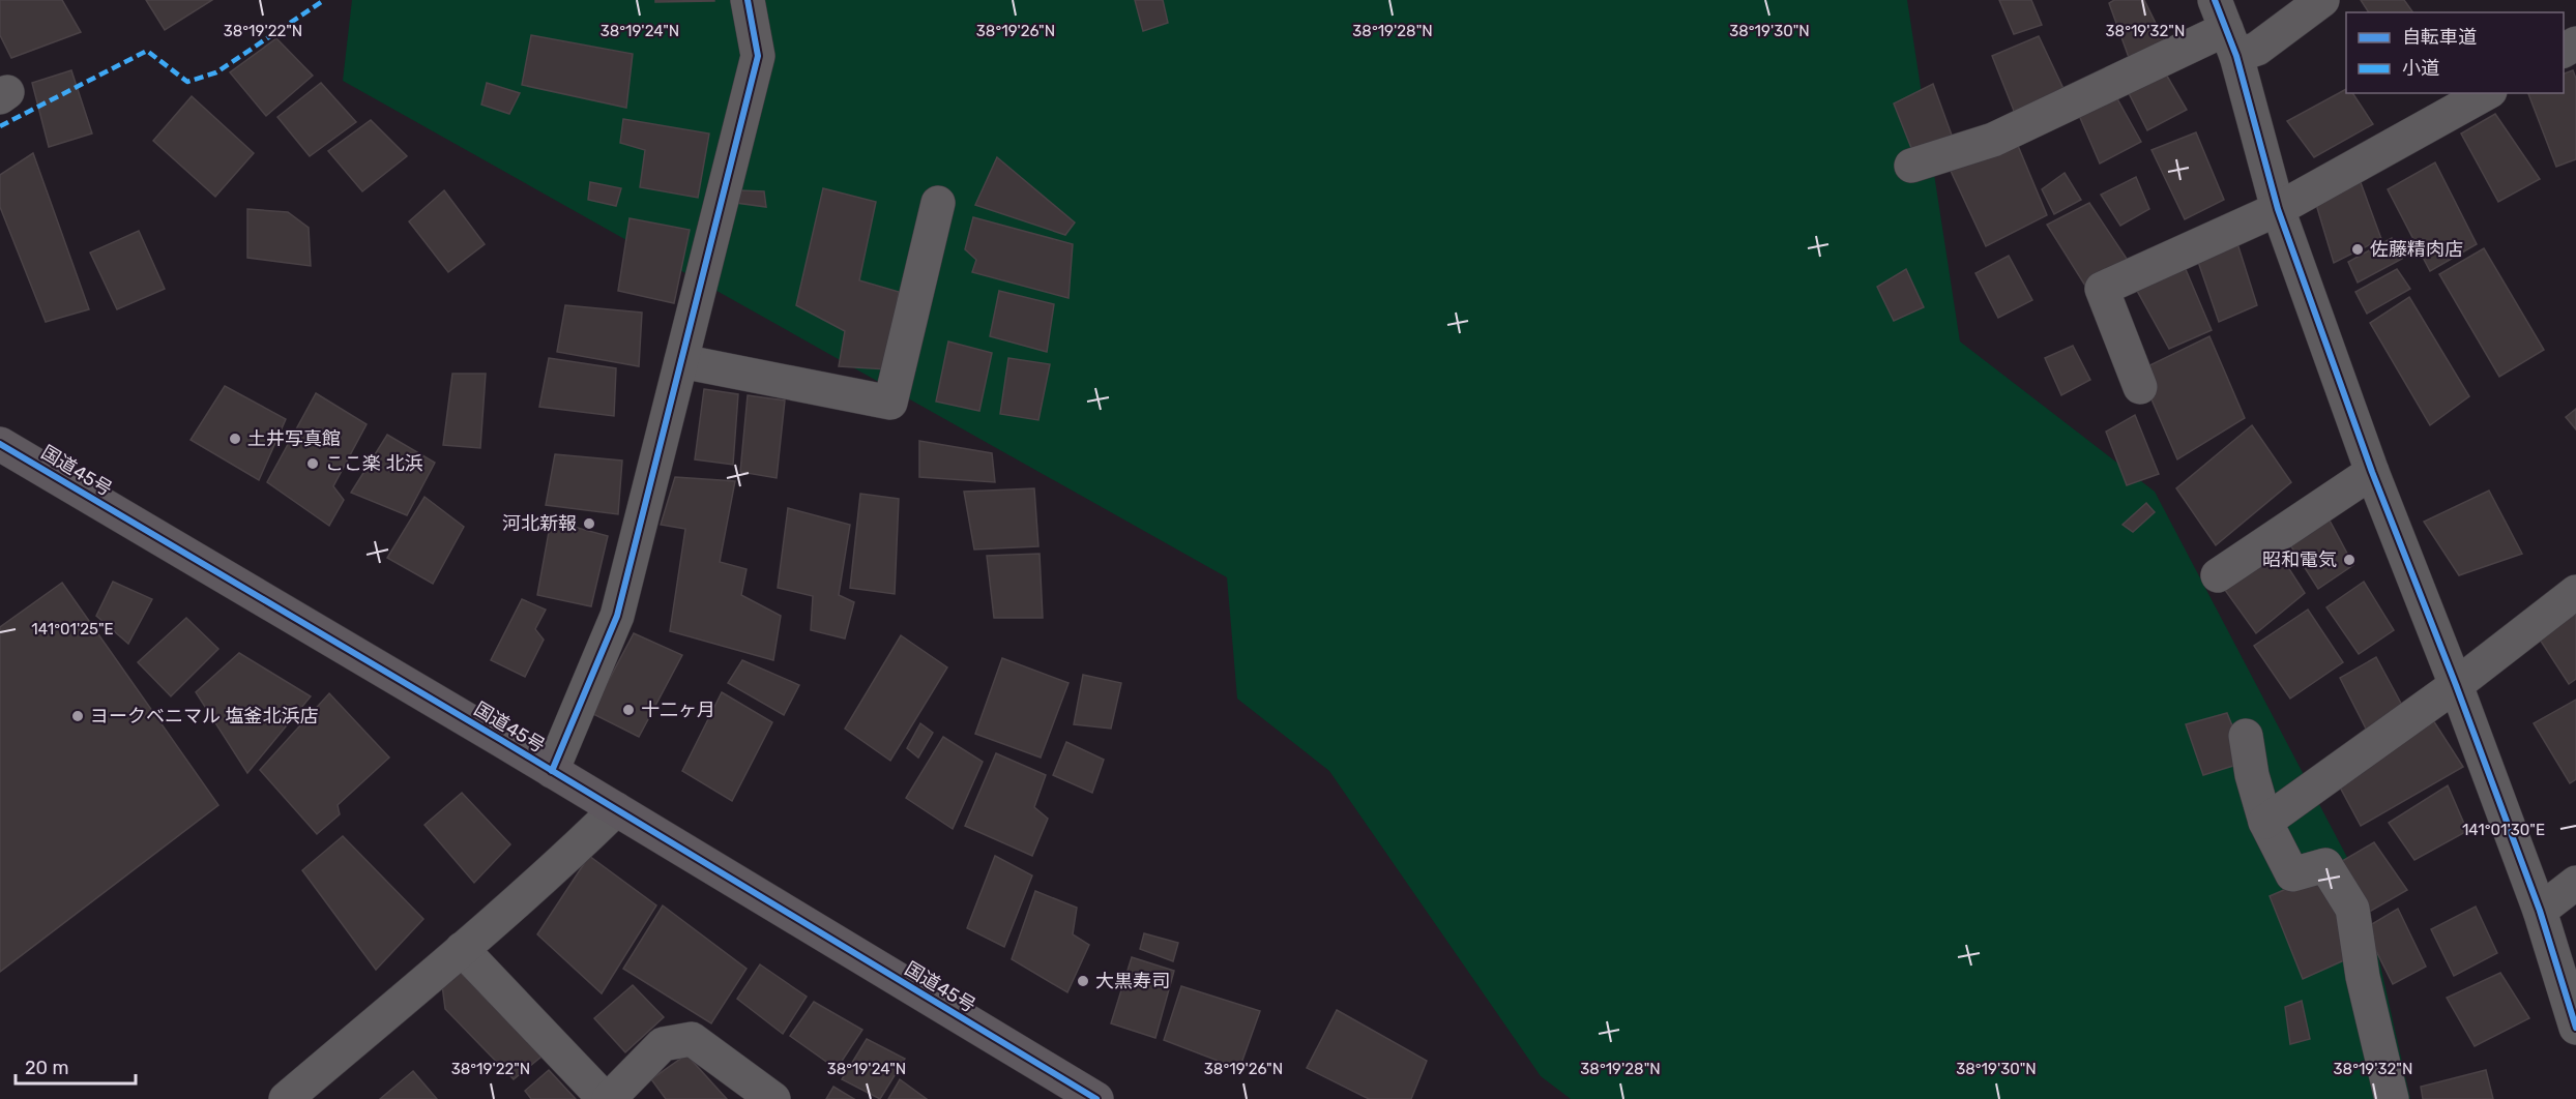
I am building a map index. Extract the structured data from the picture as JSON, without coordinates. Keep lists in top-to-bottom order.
{
  "streets": {
    "highway": ["国道45号"]
  },
  "places": [
    "佐藤精肉店",
    "土井写真館",
    "ここ楽 北浜",
    "河北新報",
    "昭和電気",
    "十二ヶ月",
    "ヨークベニマル 塩釜北浜店",
    "大黒寿司"
  ],
  "legend": ["自転車道", "小道"],
  "scale_bar": "20 m",
  "coordinates": [
    "38°19'22\"N",
    "38°19'24\"N",
    "38°19'26\"N",
    "38°19'28\"N",
    "38°19'30\"N",
    "38°19'32\"N",
    "141°01'25\"E",
    "141°01'30\"E"
  ]
}
